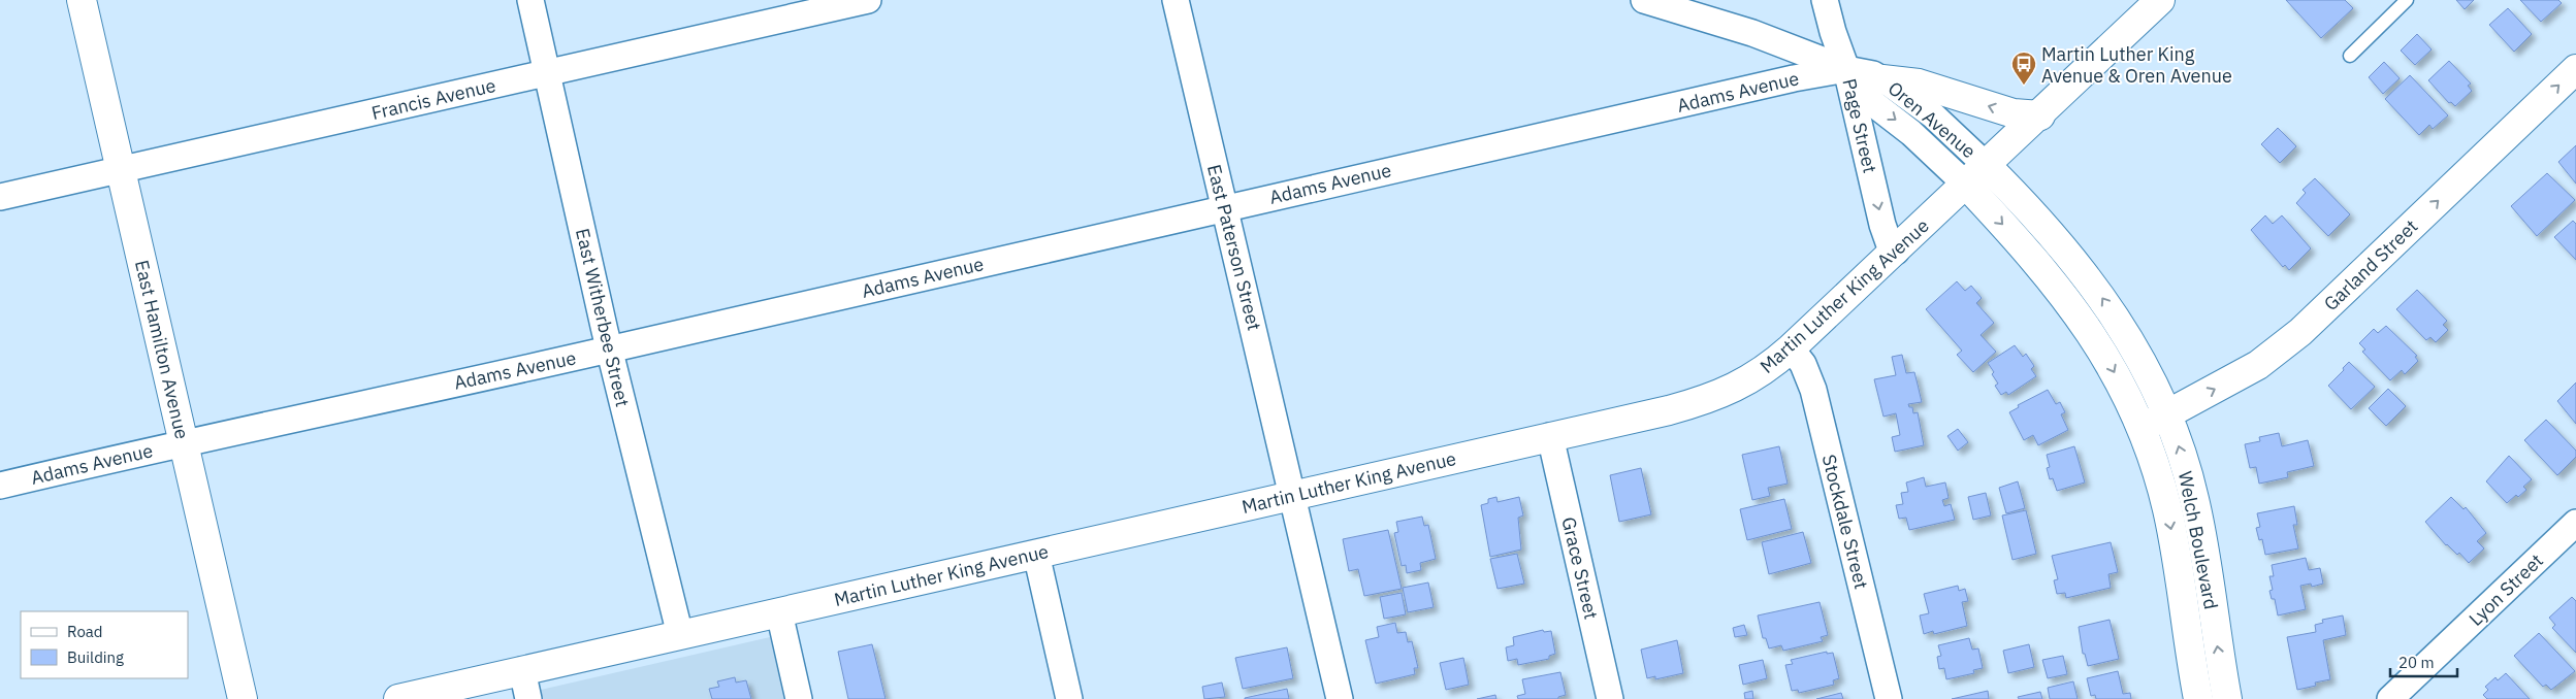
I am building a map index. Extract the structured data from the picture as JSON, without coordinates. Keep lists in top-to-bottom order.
{
  "streets": {
    "street": [
      "Adams Avenue",
      "Francis Avenue",
      "Oren Avenue",
      "Page Street",
      "East Paterson Street",
      "Garland Street",
      "Martin Luther King Avenue",
      "East Witherbee Street",
      "East Hamilton Avenue",
      "Stockdale Street",
      "Welch Boulevard",
      "Grace Street",
      "Lyon Street"
    ]
  },
  "crossings": [
    ["Adams Avenue", "Oren Avenue"],
    ["Adams Avenue", "Page Street"],
    ["Adams Avenue", "East Paterson Street"],
    ["Adams Avenue", "East Witherbee Street"],
    ["Adams Avenue", "East Hamilton Avenue"],
    ["Francis Avenue", "East Witherbee Street"],
    ["Francis Avenue", "East Hamilton Avenue"],
    ["Oren Avenue", "Page Street"],
    ["Oren Avenue", "Martin Luther King Avenue"],
    ["Oren Avenue", "Welch Boulevard"],
    ["Page Street", "Martin Luther King Avenue"],
    ["East Paterson Street", "Martin Luther King Avenue"],
    ["Garland Street", "Welch Boulevard"],
    ["Martin Luther King Avenue", "East Witherbee Street"],
    ["Martin Luther King Avenue", "Stockdale Street"],
    ["Martin Luther King Avenue", "Welch Boulevard"],
    ["Martin Luther King Avenue", "Grace Street"]
  ],
  "one_way": ["Page Street", "Garland Street"],
  "places": {
    "bus stop": ["Martin Luther King Avenue & Oren Avenue"]
  },
  "legend": ["Road", "Building"],
  "scale_bar": "20 m"
}
